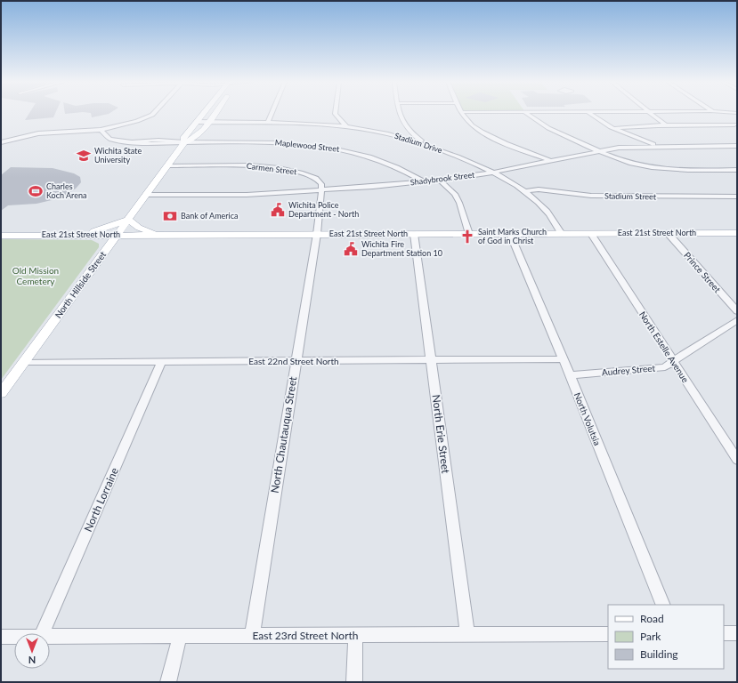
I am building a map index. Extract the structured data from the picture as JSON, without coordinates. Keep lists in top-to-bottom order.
{
  "streets": {
    "main road": ["East 21st Street North", "North Hillside Street"],
    "street": [
      "Stadium Drive",
      "Maplewood Street",
      "Carmen Street",
      "Shadybrook Street",
      "Stadium Street",
      "Prince Street",
      "North Estelle Avenue",
      "East 22nd Street North",
      "Audrey Street",
      "North Volutsia",
      "North Erie Street",
      "North Chautauqua Street",
      "North Lorraine",
      "East 23rd Street North"
    ]
  },
  "crossings": [
    ["Stadium Drive", "Shadybrook Street"],
    ["Stadium Drive", "Stadium Street"],
    ["Stadium Drive", "North Hillside Street"],
    ["Maplewood Street", "Shadybrook Street"],
    ["Maplewood Street", "North Hillside Street"],
    ["Carmen Street", "Shadybrook Street"],
    ["Carmen Street", "North Hillside Street"],
    ["Shadybrook Street", "North Hillside Street"],
    ["East 21st Street North", "Prince Street"],
    ["East 21st Street North", "North Hillside Street"],
    ["East 21st Street North", "North Estelle Avenue"],
    ["East 21st Street North", "North Volutsia"],
    ["East 21st Street North", "North Erie Street"],
    ["East 21st Street North", "North Chautauqua Street"],
    ["North Hillside Street", "East 22nd Street North"],
    ["North Estelle Avenue", "Audrey Street"],
    ["East 22nd Street North", "North Volutsia"],
    ["East 22nd Street North", "North Erie Street"],
    ["East 22nd Street North", "North Chautauqua Street"],
    ["East 22nd Street North", "North Lorraine"],
    ["Audrey Street", "North Volutsia"],
    ["North Erie Street", "East 23rd Street North"],
    ["North Chautauqua Street", "East 23rd Street North"]
  ],
  "parks": ["Old Mission Cemetery"],
  "places": {
    "school or university": ["Wichita State University"],
    "sports": ["Charles Koch Arena"],
    "public building": ["Wichita Police Department - North", "Wichita Fire Department Station 10"],
    "bank": ["Bank of America"],
    "church": ["Saint Marks Church of God in Christ"]
  },
  "legend": ["Road", "Park", "Building"],
  "north": "bottom"
}
